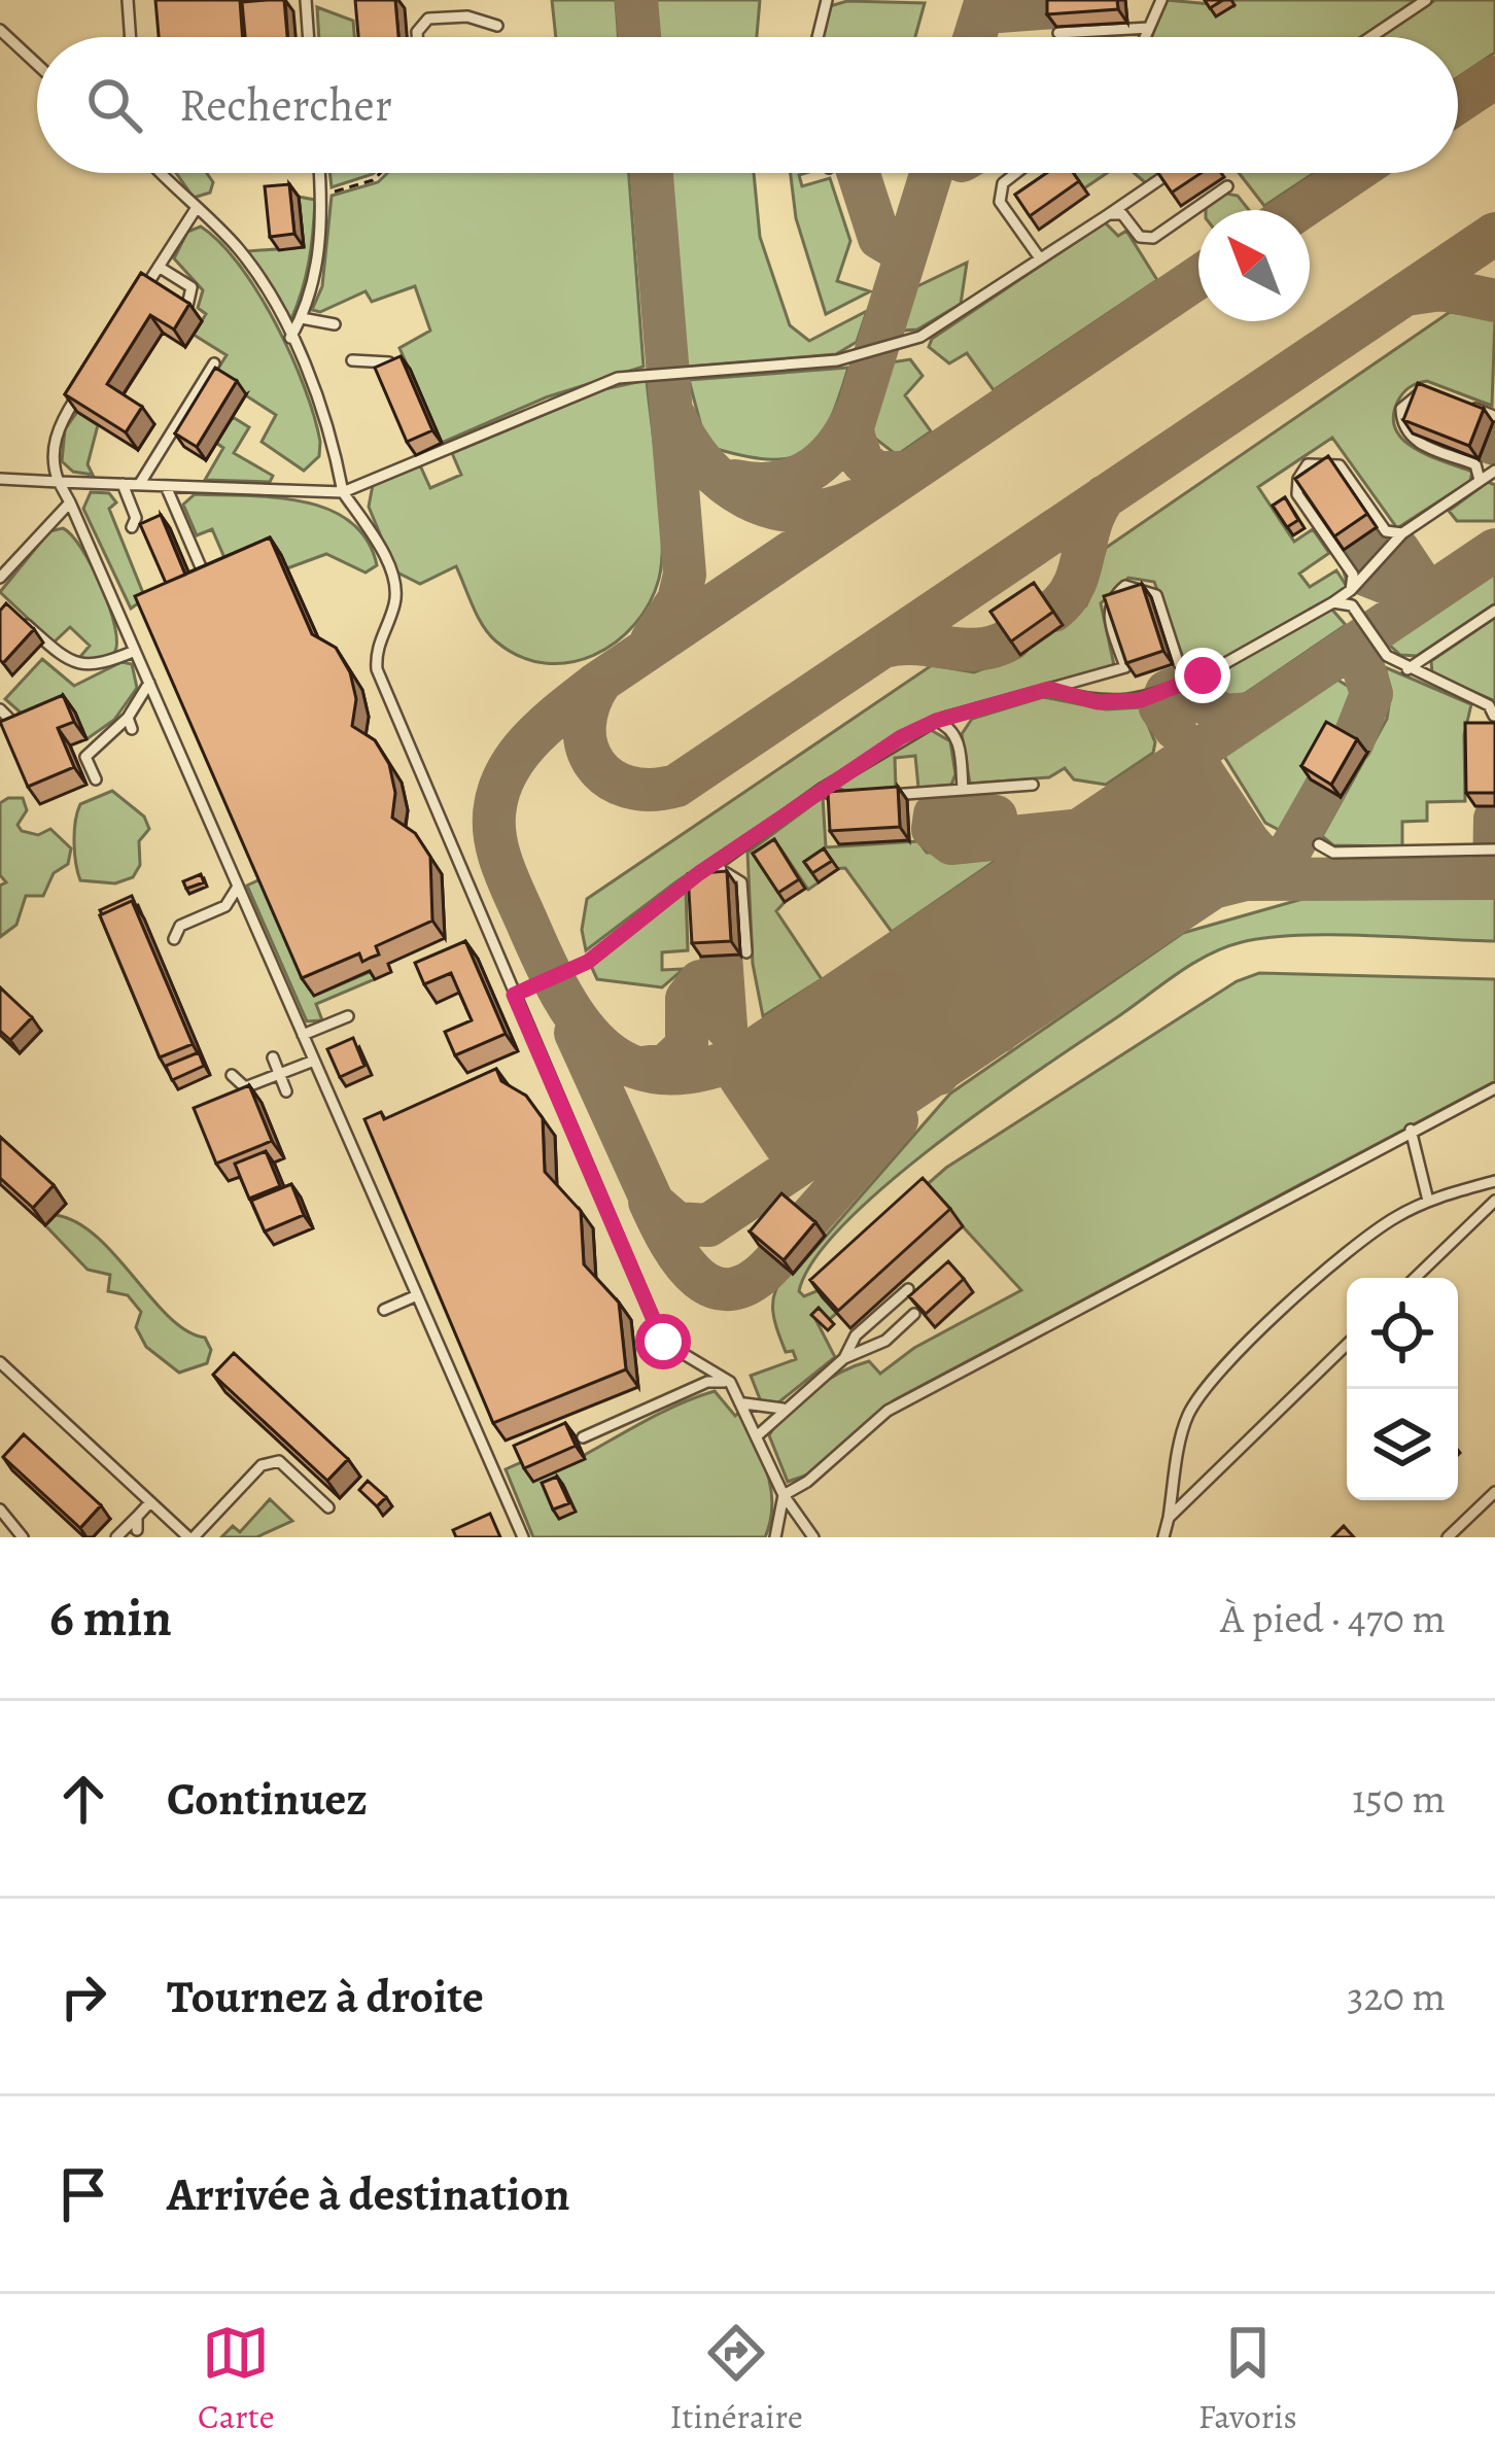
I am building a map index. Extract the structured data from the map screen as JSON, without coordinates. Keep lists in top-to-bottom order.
{
  "north": "top left",
  "page": {
    "search": "Rechercher",
    "heading": ["6 min", "À pied · 470 m"],
    "list": [
      ["Continuez", "150 m"],
      ["Tournez à droite", "320 m"],
      "Arrivée à destination"
    ],
    "nav": ["Carte", "Itinéraire", "Favoris"]
  }
}
